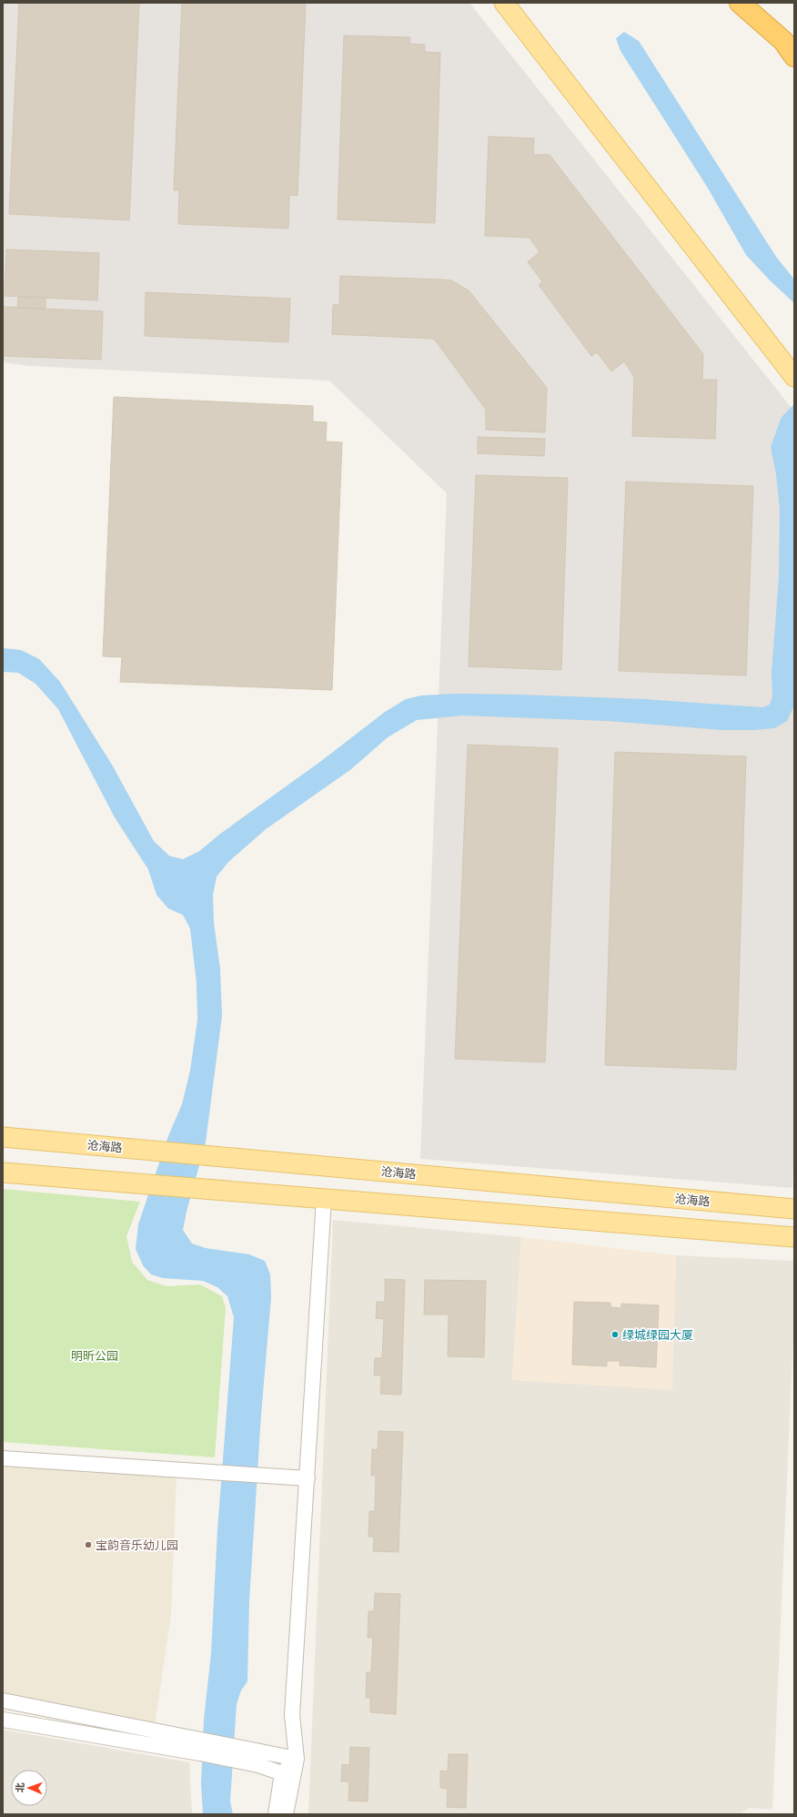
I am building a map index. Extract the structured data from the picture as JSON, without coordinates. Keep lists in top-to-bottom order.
{
  "streets": {
    "main road": ["沧海路"]
  },
  "parks": ["明昕公园"],
  "places": ["绿城绿园大厦", "宝韵音乐幼儿园"],
  "north": "left"
}
